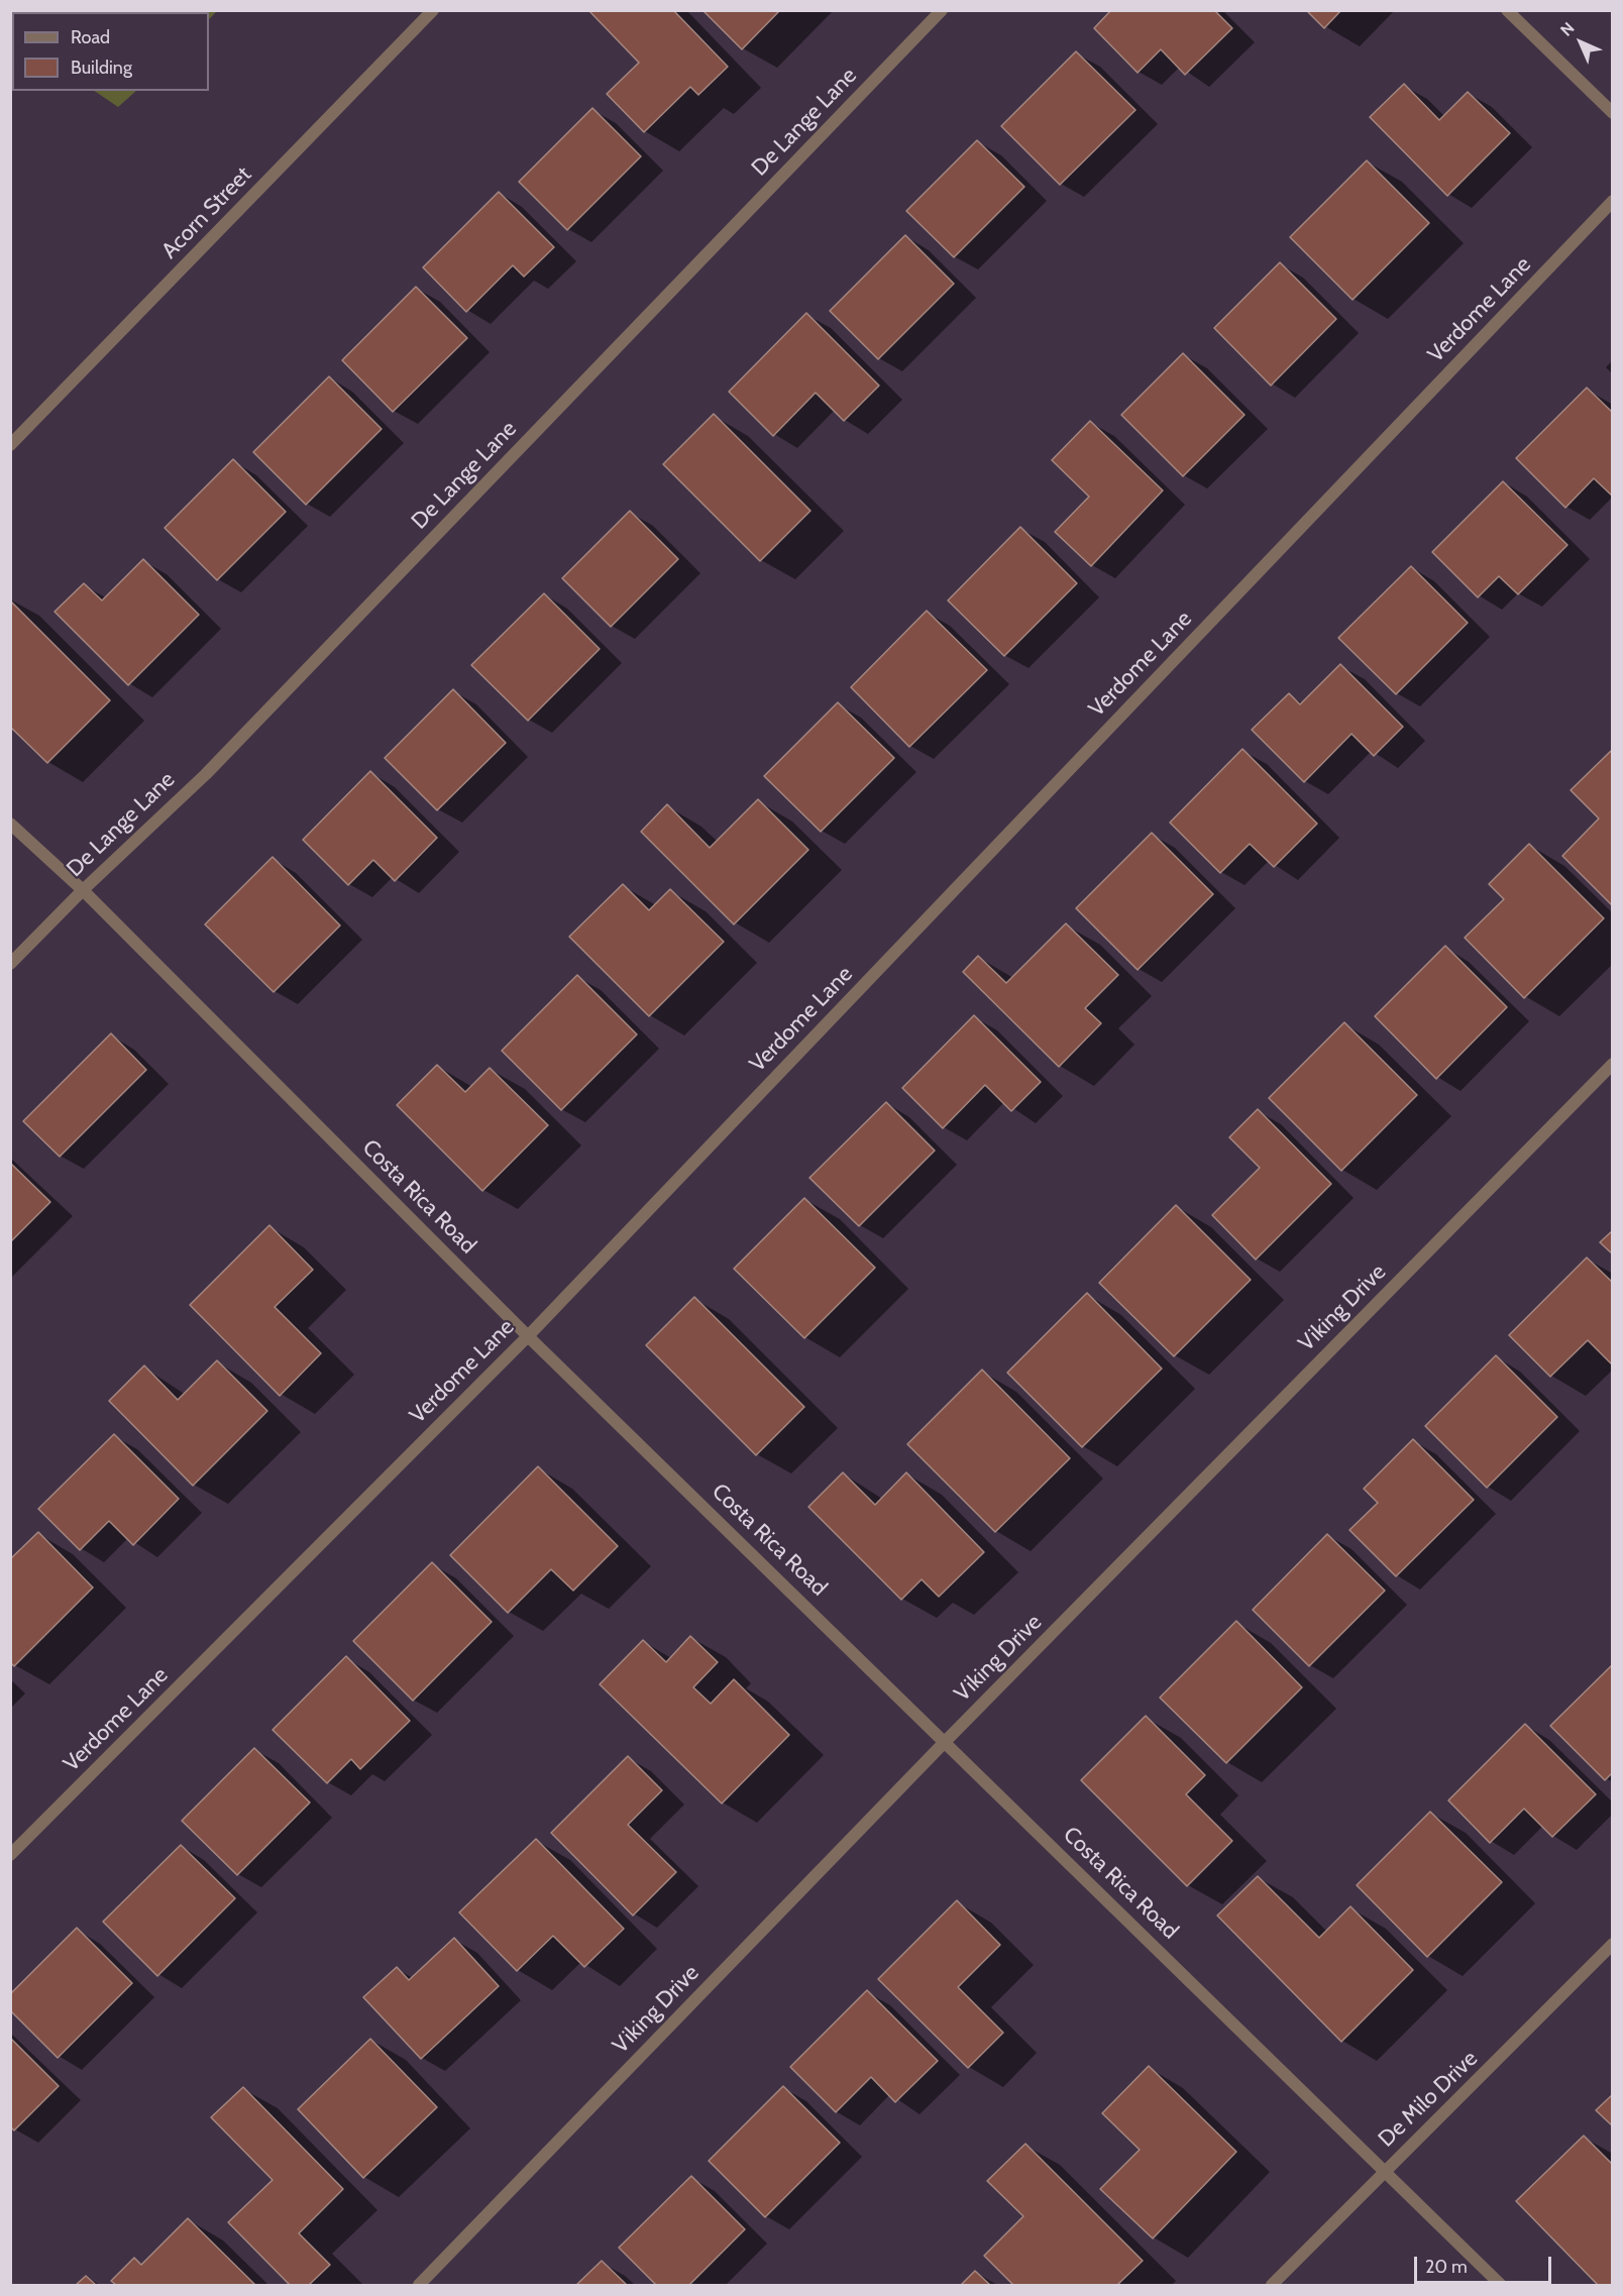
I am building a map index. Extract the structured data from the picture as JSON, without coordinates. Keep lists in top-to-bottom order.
{
  "streets": {
    "street": [
      "De Lange Lane",
      "Acorn Street",
      "Verdome Lane",
      "Costa Rica Road",
      "Viking Drive",
      "De Milo Drive"
    ]
  },
  "crossings": [
    ["De Lange Lane", "Costa Rica Road"],
    ["Verdome Lane", "Costa Rica Road"],
    ["Costa Rica Road", "Viking Drive"],
    ["Costa Rica Road", "De Milo Drive"]
  ],
  "legend": ["Road", "Building"],
  "scale_bar": "20 m",
  "north": "top left"
}
